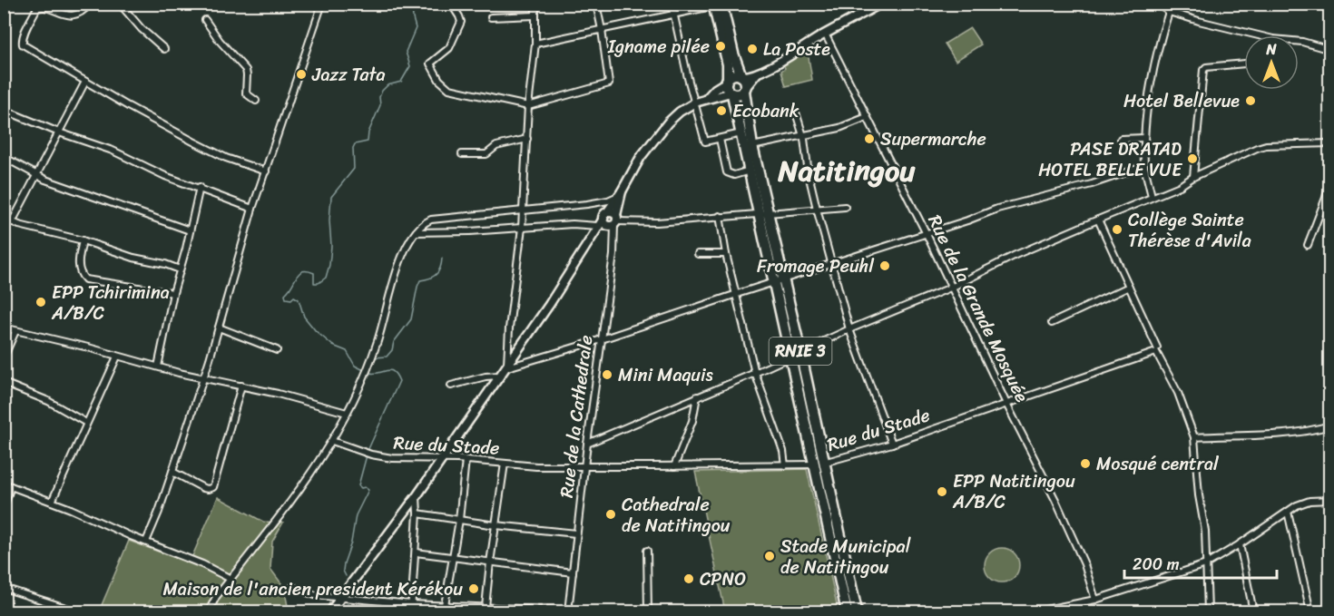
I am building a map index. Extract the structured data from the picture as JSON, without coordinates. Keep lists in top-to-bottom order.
{
  "streets": {
    "highway": ["RNIE 3"],
    "street": ["Rue de la Grande Mosquée", "Rue de la Cathedrale", "Rue du Stade"]
  },
  "crossings": [
    ["Rue de la Grande Mosquée", "Rue du Stade"],
    ["RNIE 3", "Rue du Stade"],
    ["Rue de la Cathedrale", "Rue du Stade"]
  ],
  "districts": ["Natitingou"],
  "places": [
    "Igname pilée",
    "La Poste",
    "Jazz Tata",
    "Hotel Bellevue",
    "Ecobank",
    "Supermarche",
    "PASE DRATAD HOTEL BELLE VUE",
    "Collège Sainte Thérèse d'Avila",
    "Fromage Peuhl",
    "EPP Tchirimina A/B/C",
    "Mini Maquis",
    "Mosqué central",
    "EPP Natitingou A/B/C",
    "Cathedrale de Natitingou",
    "Stade Municipal de Natitingou",
    "CPNO",
    "Maison de l'ancien president Kérékou"
  ],
  "scale_bar": "200 m",
  "north": "top"
}
